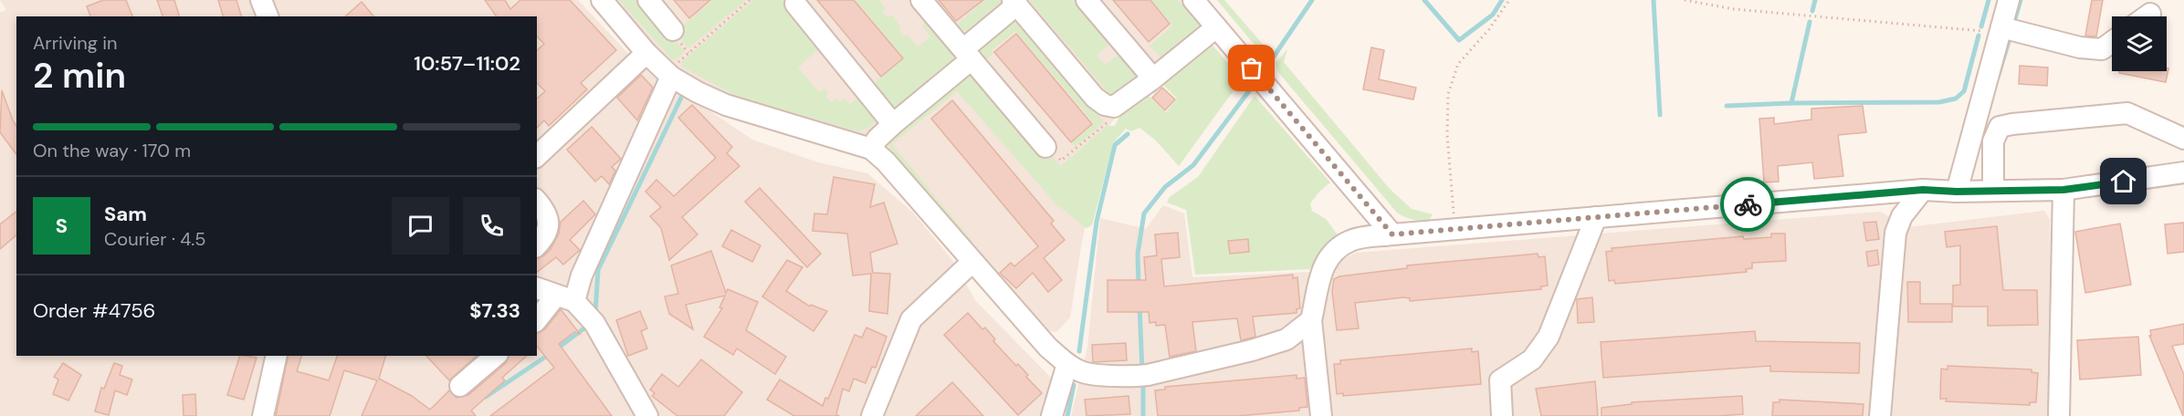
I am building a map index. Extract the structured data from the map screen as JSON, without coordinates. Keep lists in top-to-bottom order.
{
  "page": {
    "heading": ["2 min", "Arriving in", "10:57–11:02"],
    "panel": [
      "Sam",
      "Courier · 4.5",
      "Order #4756",
      "$7.33"
    ],
    "bar": "On the way · 170 m",
    "round": "S"
  }
}
